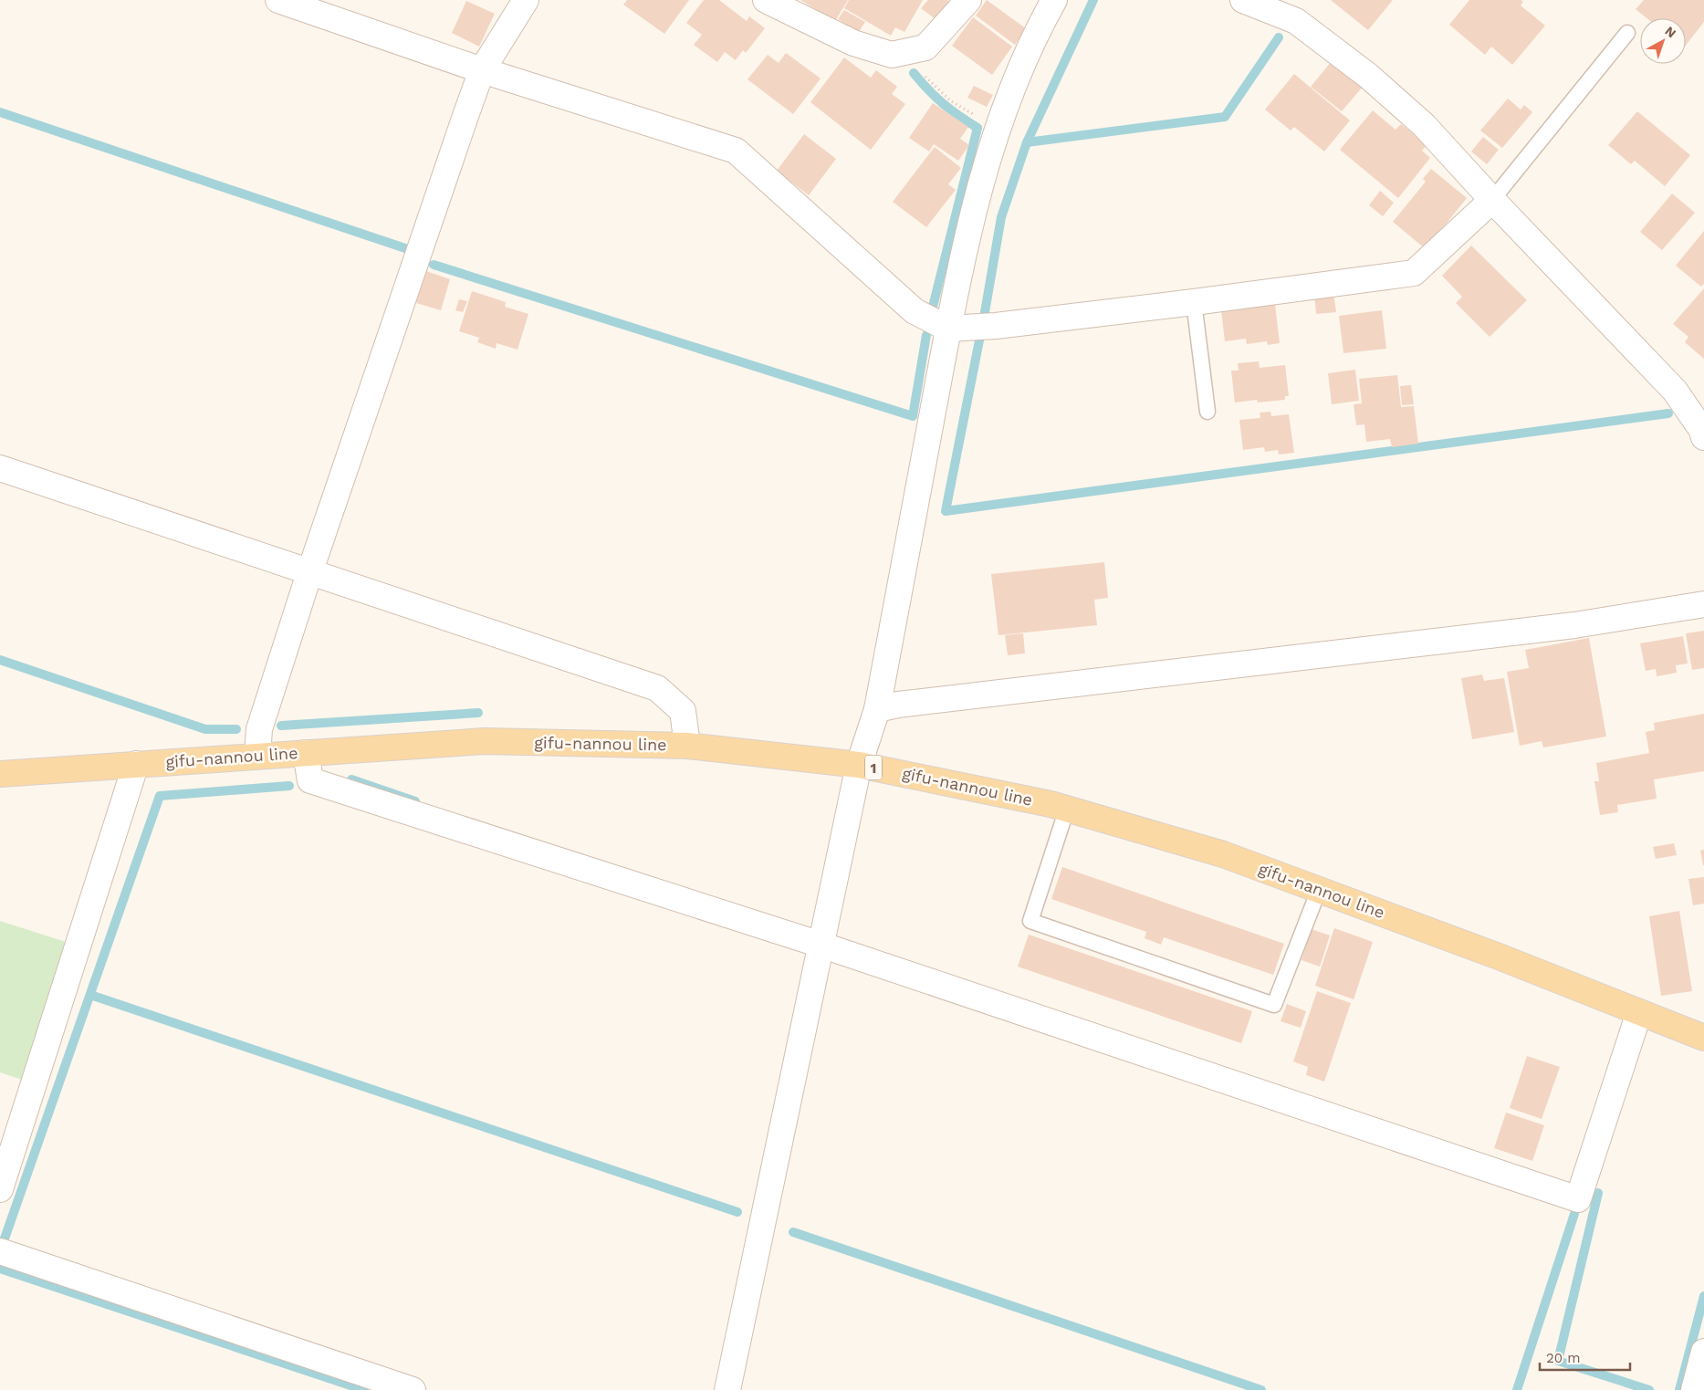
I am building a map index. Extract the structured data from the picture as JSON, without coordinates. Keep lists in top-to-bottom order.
{
  "streets": {
    "main road": ["gifu-nannou line", "1"]
  },
  "scale_bar": "20 m",
  "north": "top right"
}
